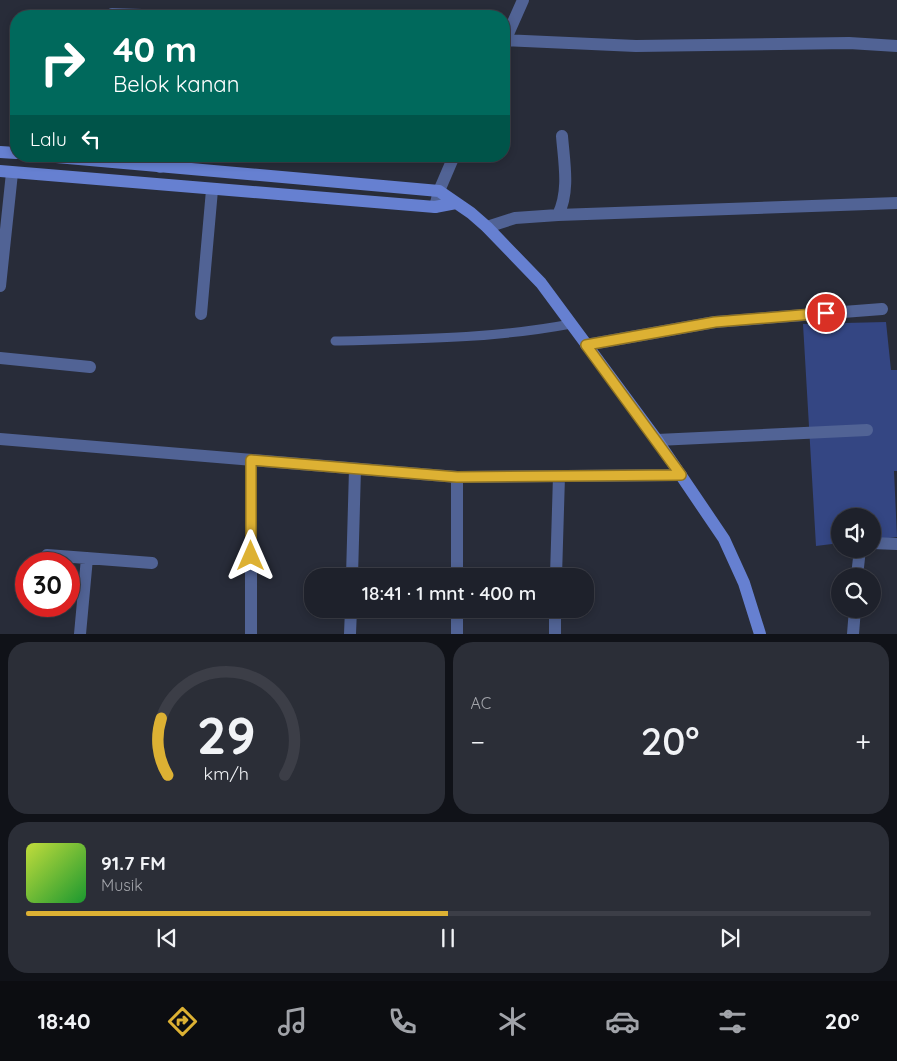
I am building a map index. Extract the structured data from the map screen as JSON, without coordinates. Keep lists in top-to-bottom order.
{
  "page": {
    "turn": ["40 m", "Belok kanan"],
    "then": "Lalu",
    "limit": "30",
    "trip": "18:41 · 1 mnt · 400 m",
    "tile": "AC",
    "heat": ["−", "20°", "+"],
    "song": ["91.7 FM", "Musik"],
    "tabs": ["18:40", "20°"],
    "gauge": ["29", "km/h"]
  }
}
